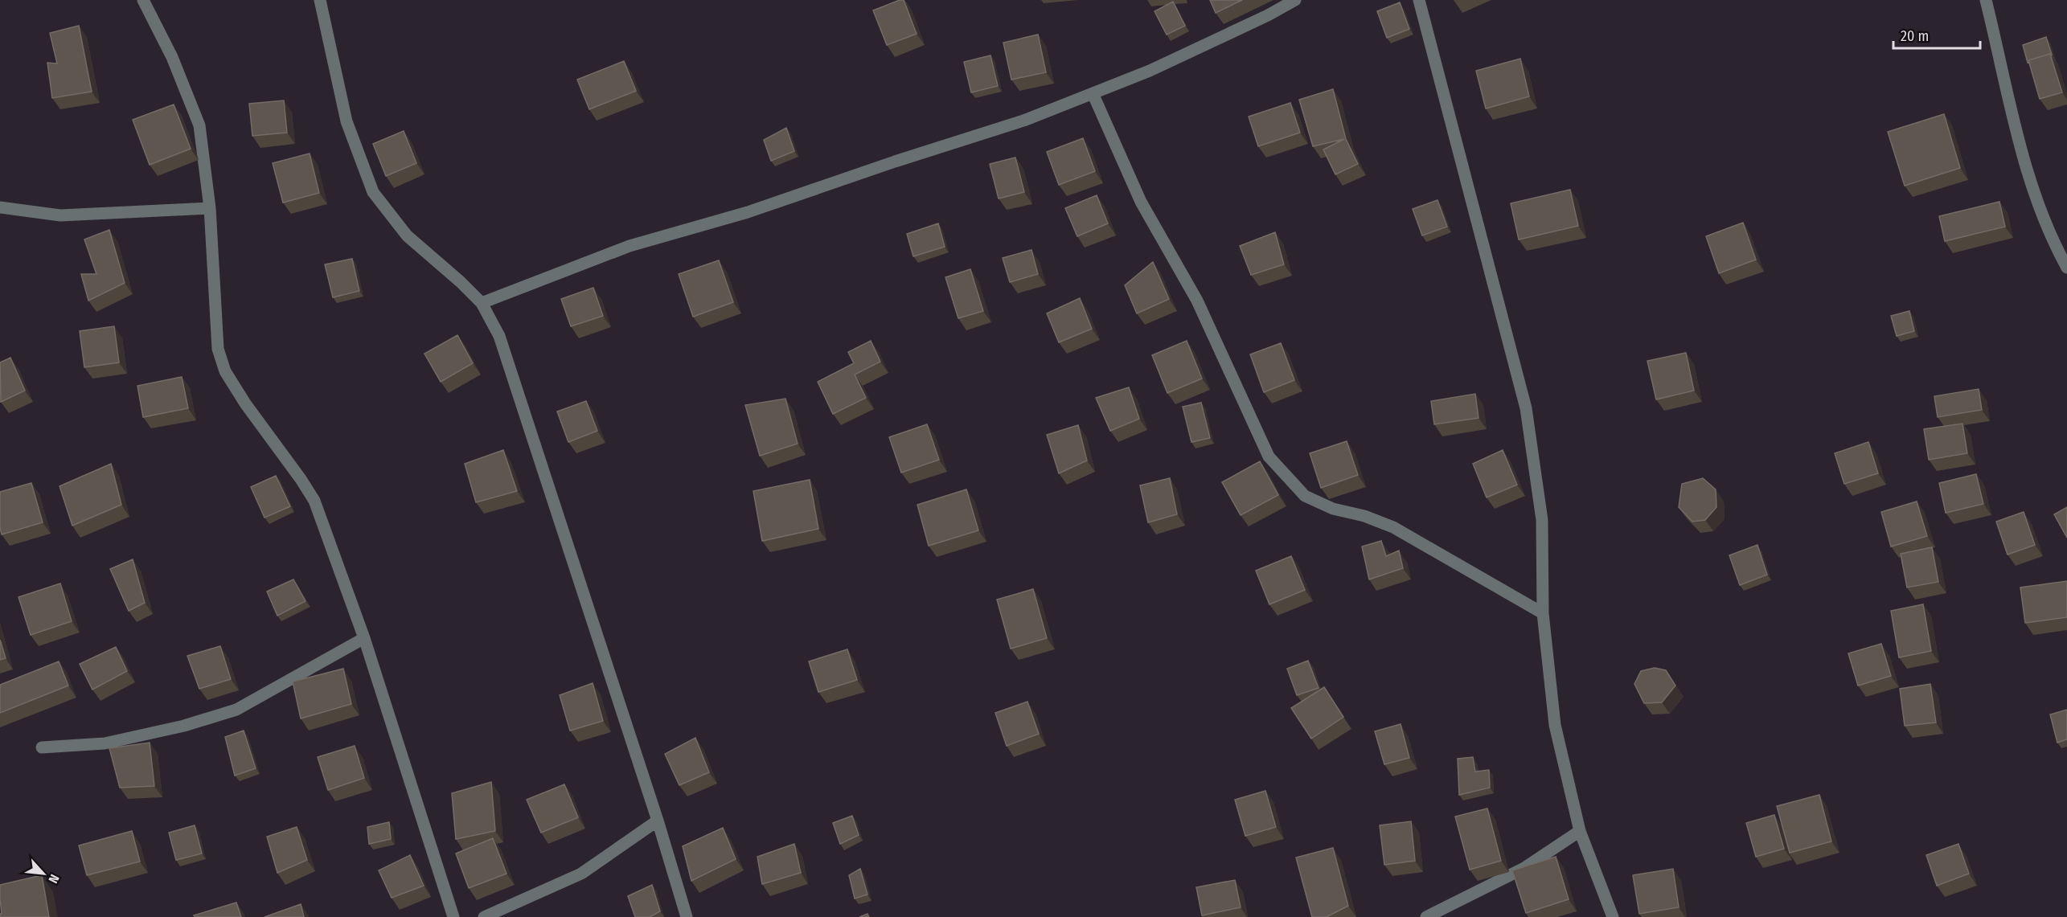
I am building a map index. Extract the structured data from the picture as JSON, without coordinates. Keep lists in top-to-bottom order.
{
  "scale_bar": "20 m",
  "north": "bottom right"
}
